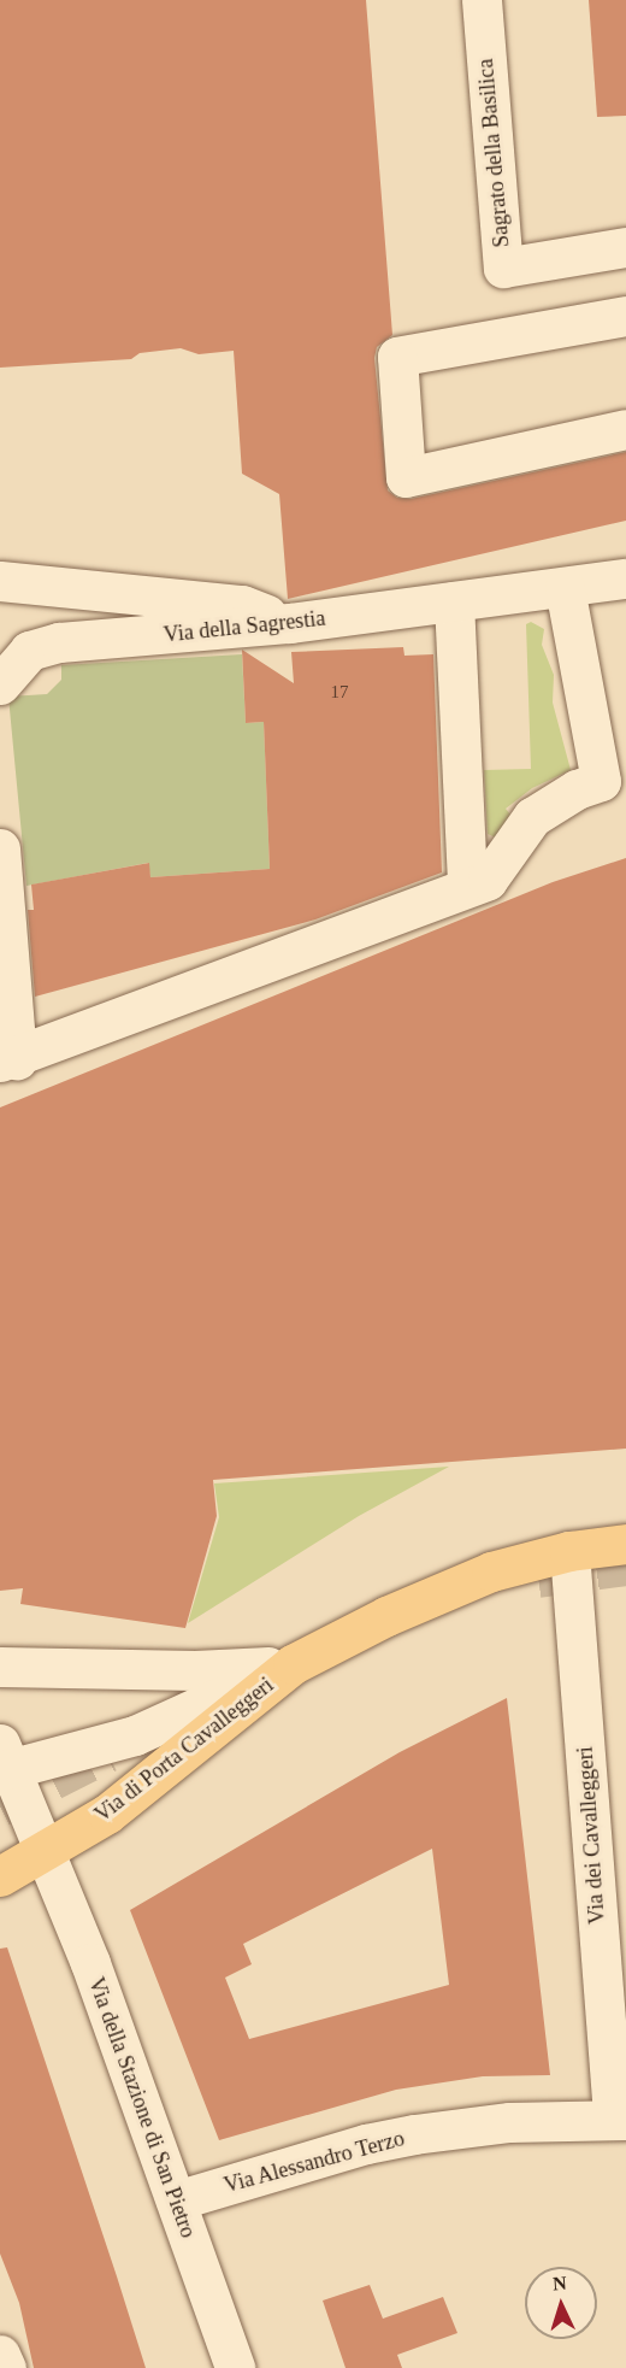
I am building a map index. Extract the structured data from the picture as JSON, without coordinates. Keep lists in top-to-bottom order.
{
  "streets": {
    "main road": ["Via di Porta Cavalleggeri"],
    "street": [
      "Sagrato della Basilica",
      "Via della Sagrestia",
      "Via dei Cavalleggeri",
      "Via della Stazione di San Pietro",
      "Via Alessandro Terzo"
    ]
  },
  "crossings": [
    ["Via di Porta Cavalleggeri", "Via dei Cavalleggeri"],
    ["Via di Porta Cavalleggeri", "Via della Stazione di San Pietro"],
    ["Via dei Cavalleggeri", "Via Alessandro Terzo"],
    ["Via della Stazione di San Pietro", "Via Alessandro Terzo"]
  ],
  "house_numbers": ["17"],
  "north": "top"
}
